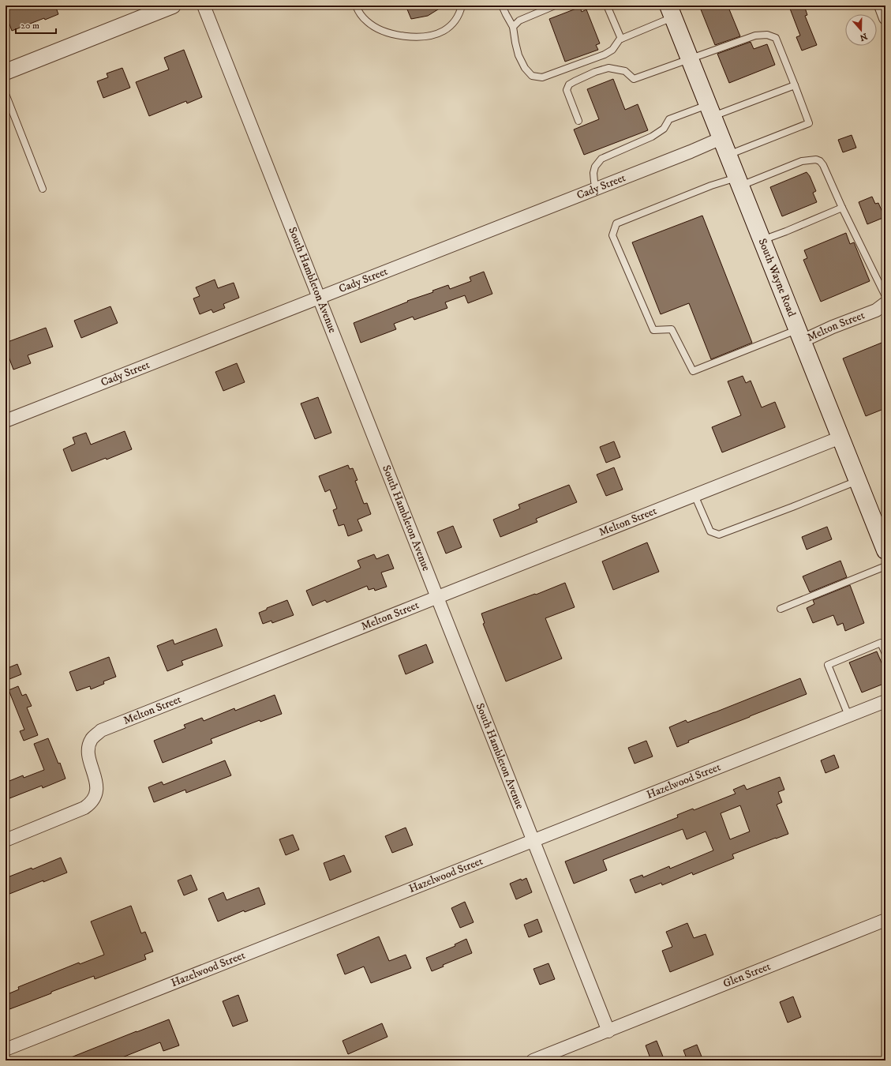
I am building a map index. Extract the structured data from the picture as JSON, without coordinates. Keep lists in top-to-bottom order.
{
  "streets": {
    "main road": ["South Wayne Road"],
    "street": [
      "Cady Street",
      "South Hambleton Avenue",
      "Melton Street",
      "Hazelwood Street",
      "Glen Street"
    ]
  },
  "crossings": [
    ["Cady Street", "South Wayne Road"],
    ["Cady Street", "South Hambleton Avenue"],
    ["South Wayne Road", "Melton Street"],
    ["South Hambleton Avenue", "Melton Street"],
    ["South Hambleton Avenue", "Hazelwood Street"],
    ["South Hambleton Avenue", "Glen Street"]
  ],
  "scale_bar": "20 m",
  "north": "bottom"
}
